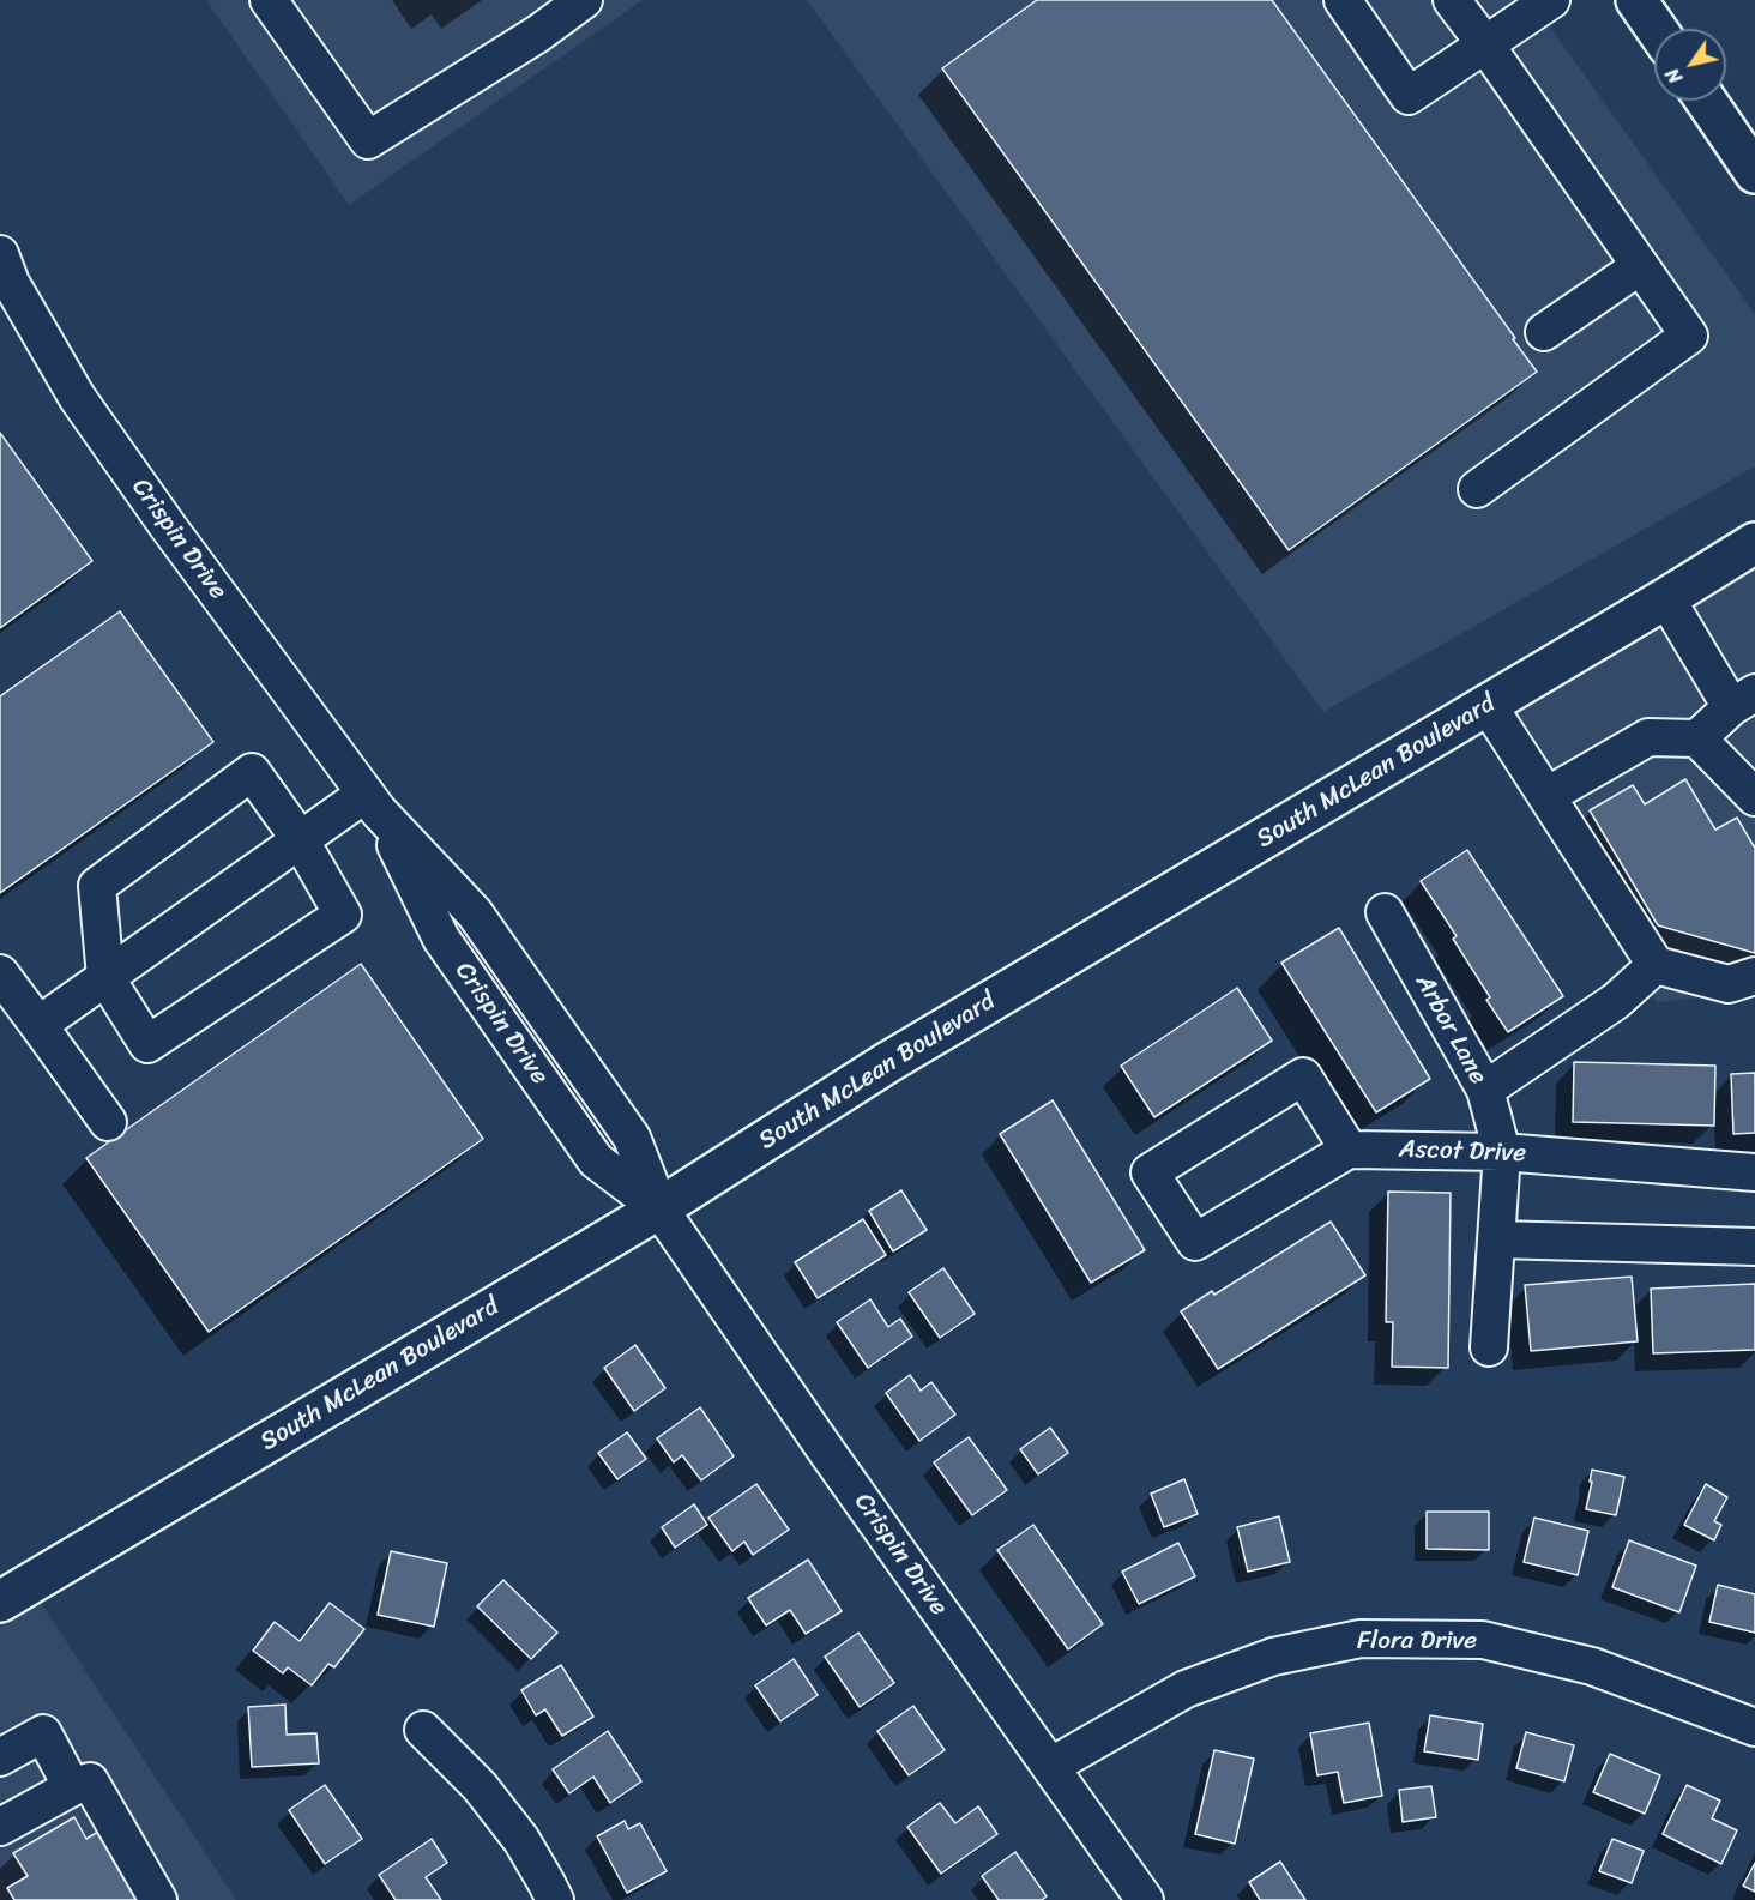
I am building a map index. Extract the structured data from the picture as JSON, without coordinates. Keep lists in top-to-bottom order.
{
  "streets": {
    "main road": ["South McLean Boulevard"],
    "street": [
      "Crispin Drive",
      "Arbor Lane",
      "Ascot Drive",
      "Flora Drive"
    ]
  },
  "crossings": [
    ["Crispin Drive", "South McLean Boulevard"],
    ["Crispin Drive", "Flora Drive"],
    ["Arbor Lane", "Ascot Drive"]
  ],
  "north": "bottom left"
}
